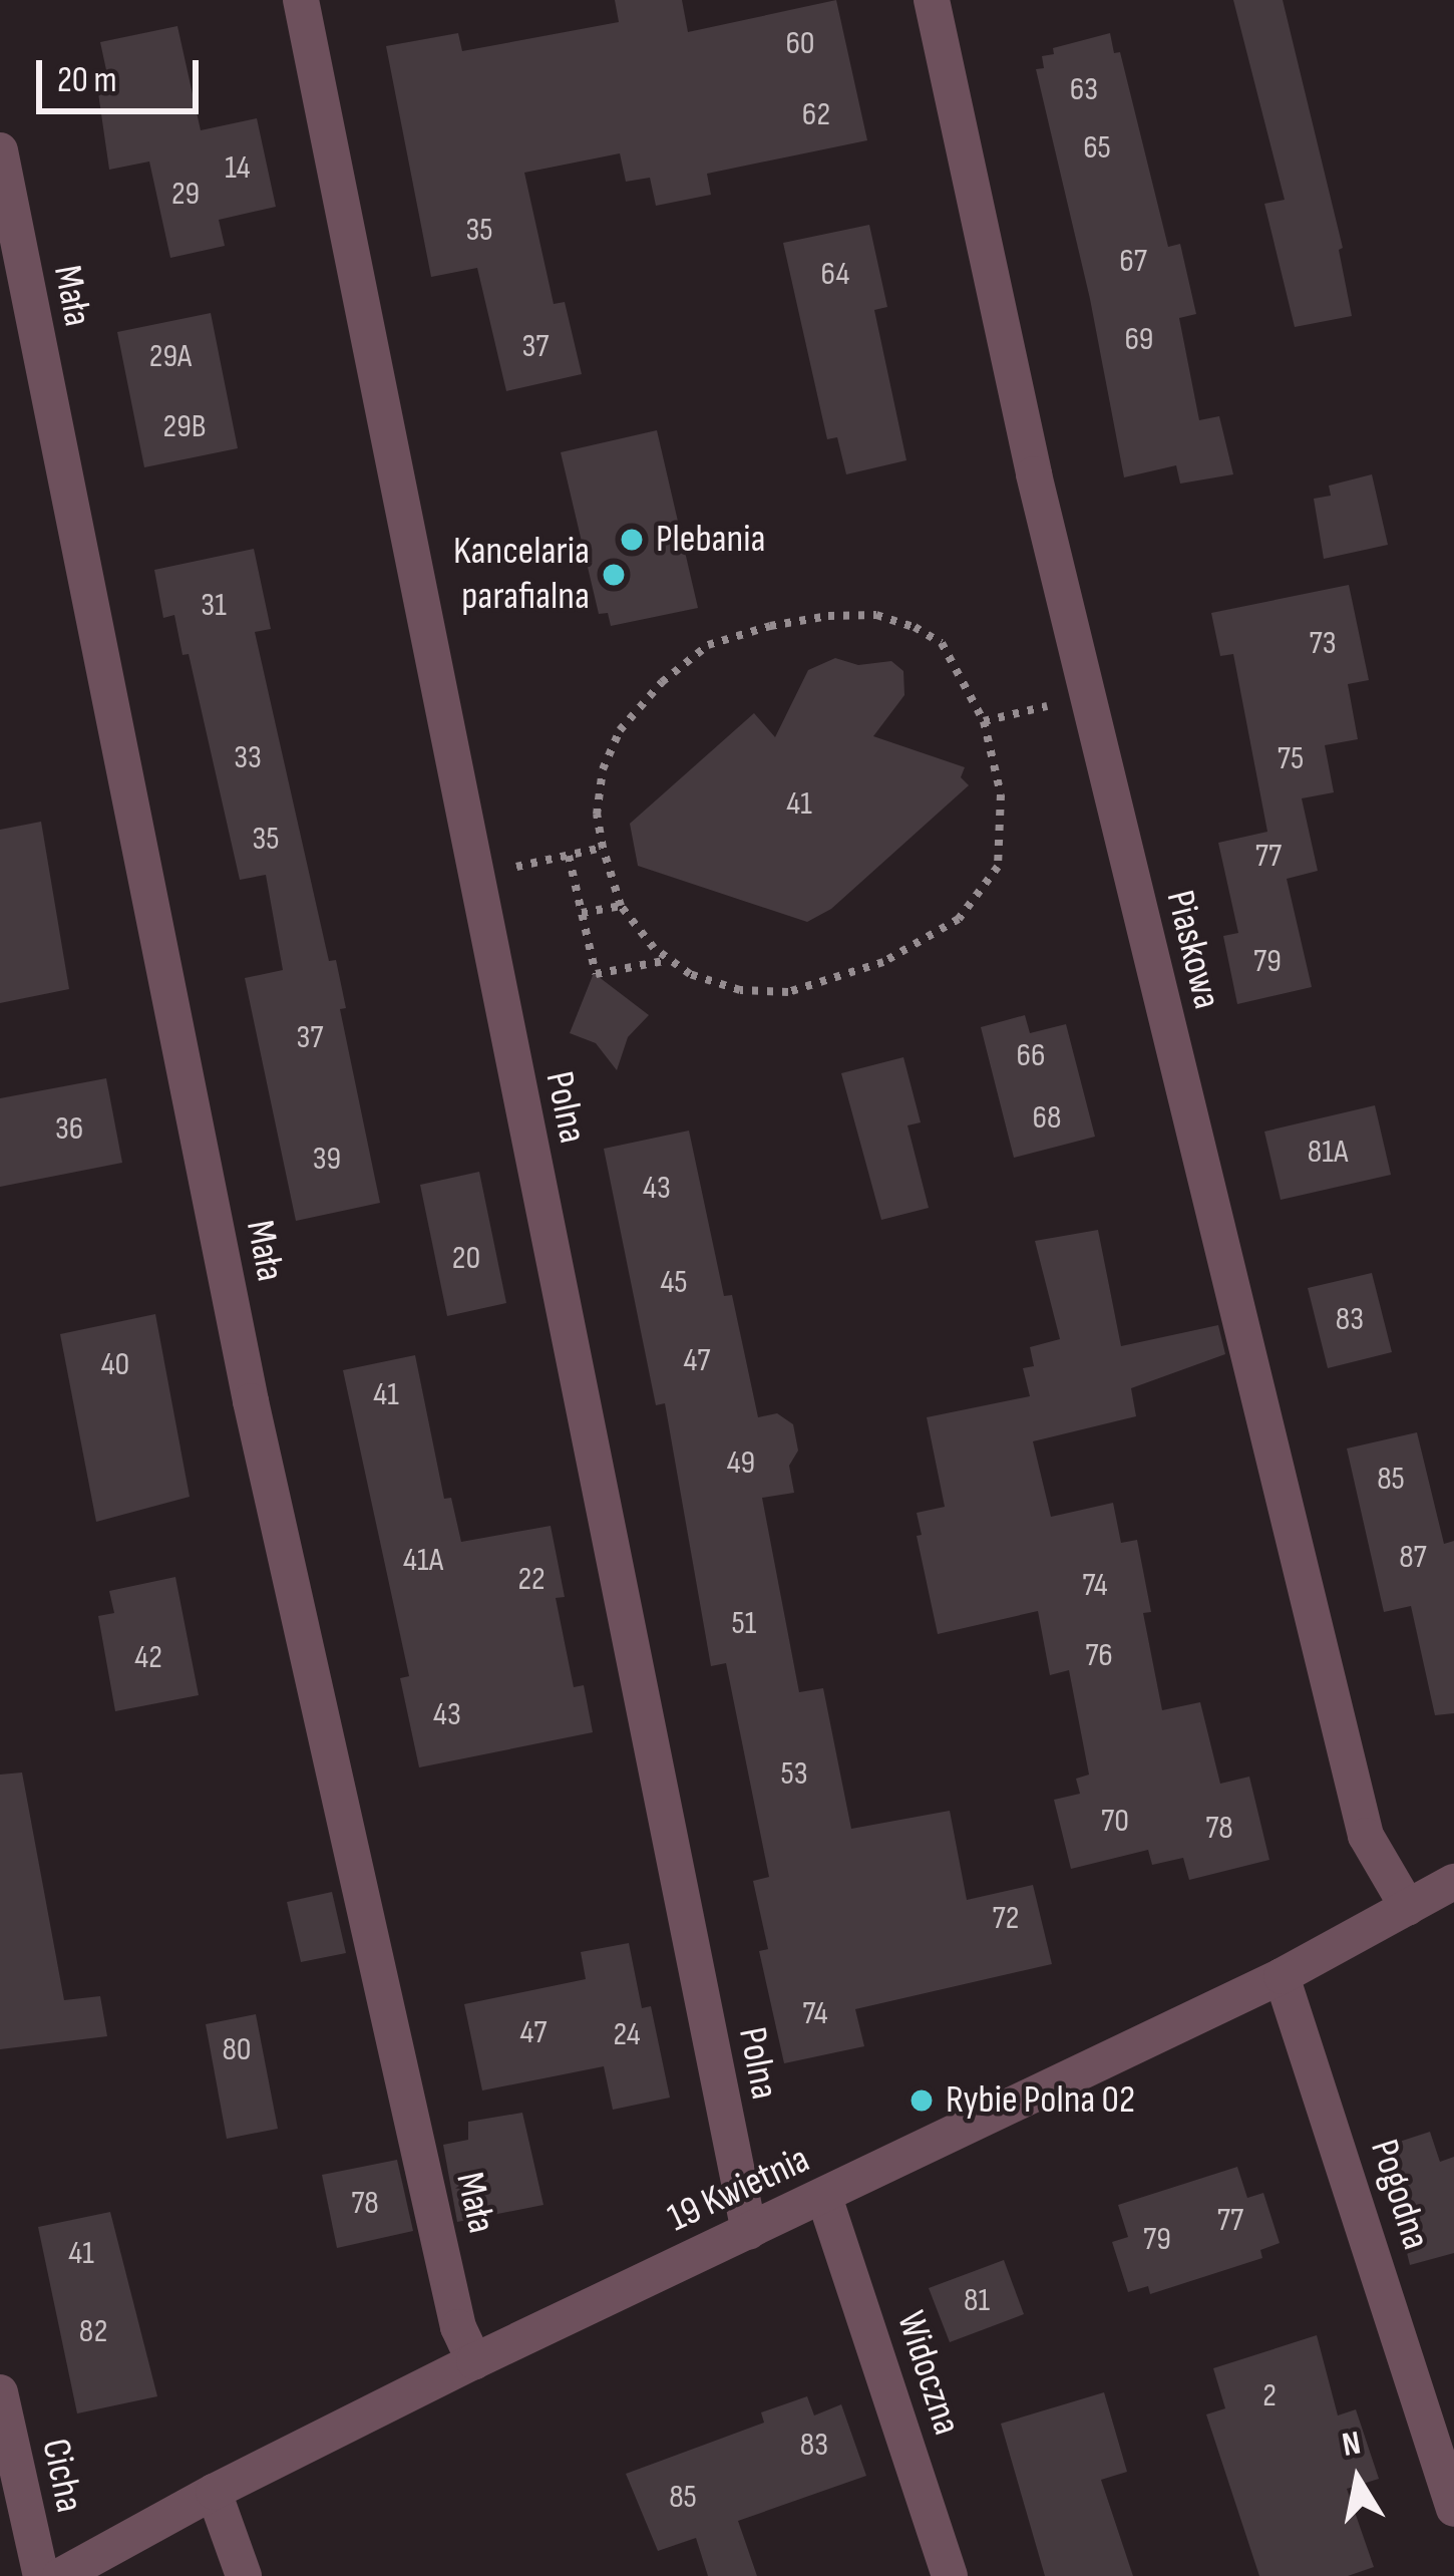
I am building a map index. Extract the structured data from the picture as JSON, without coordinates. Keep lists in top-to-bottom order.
{
  "streets": {
    "street": [
      "Mała",
      "Piaskowa",
      "Polna",
      "19 Kwietnia",
      "Pogodna",
      "Widoczna",
      "Cicha"
    ]
  },
  "crossings": [
    ["Mała", "19 Kwietnia"],
    ["Piaskowa", "19 Kwietnia"],
    ["Polna", "19 Kwietnia"],
    ["19 Kwietnia", "Pogodna"],
    ["19 Kwietnia", "Widoczna"]
  ],
  "places": ["Plebania", "Kancelaria parafialna", "Rybie Polna 02"],
  "house_numbers": [
    "60",
    "63",
    "62",
    "65",
    "14",
    "29",
    "35",
    "67",
    "64",
    "69",
    "37",
    "29A",
    "29B",
    "31",
    "73",
    "33",
    "75",
    "41",
    "35",
    "77",
    "79",
    "37",
    "66",
    "68",
    "36",
    "81A",
    "39",
    "43",
    "20",
    "45",
    "83",
    "47",
    "40",
    "41",
    "49",
    "85",
    "87",
    "41A",
    "22",
    "74",
    "51",
    "76",
    "42",
    "43",
    "53",
    "70",
    "78",
    "72",
    "74",
    "47",
    "24",
    "80",
    "78",
    "77",
    "79",
    "41",
    "81",
    "82",
    "2",
    "83",
    "85"
  ],
  "scale_bar": "20 m",
  "north": "top"
}
